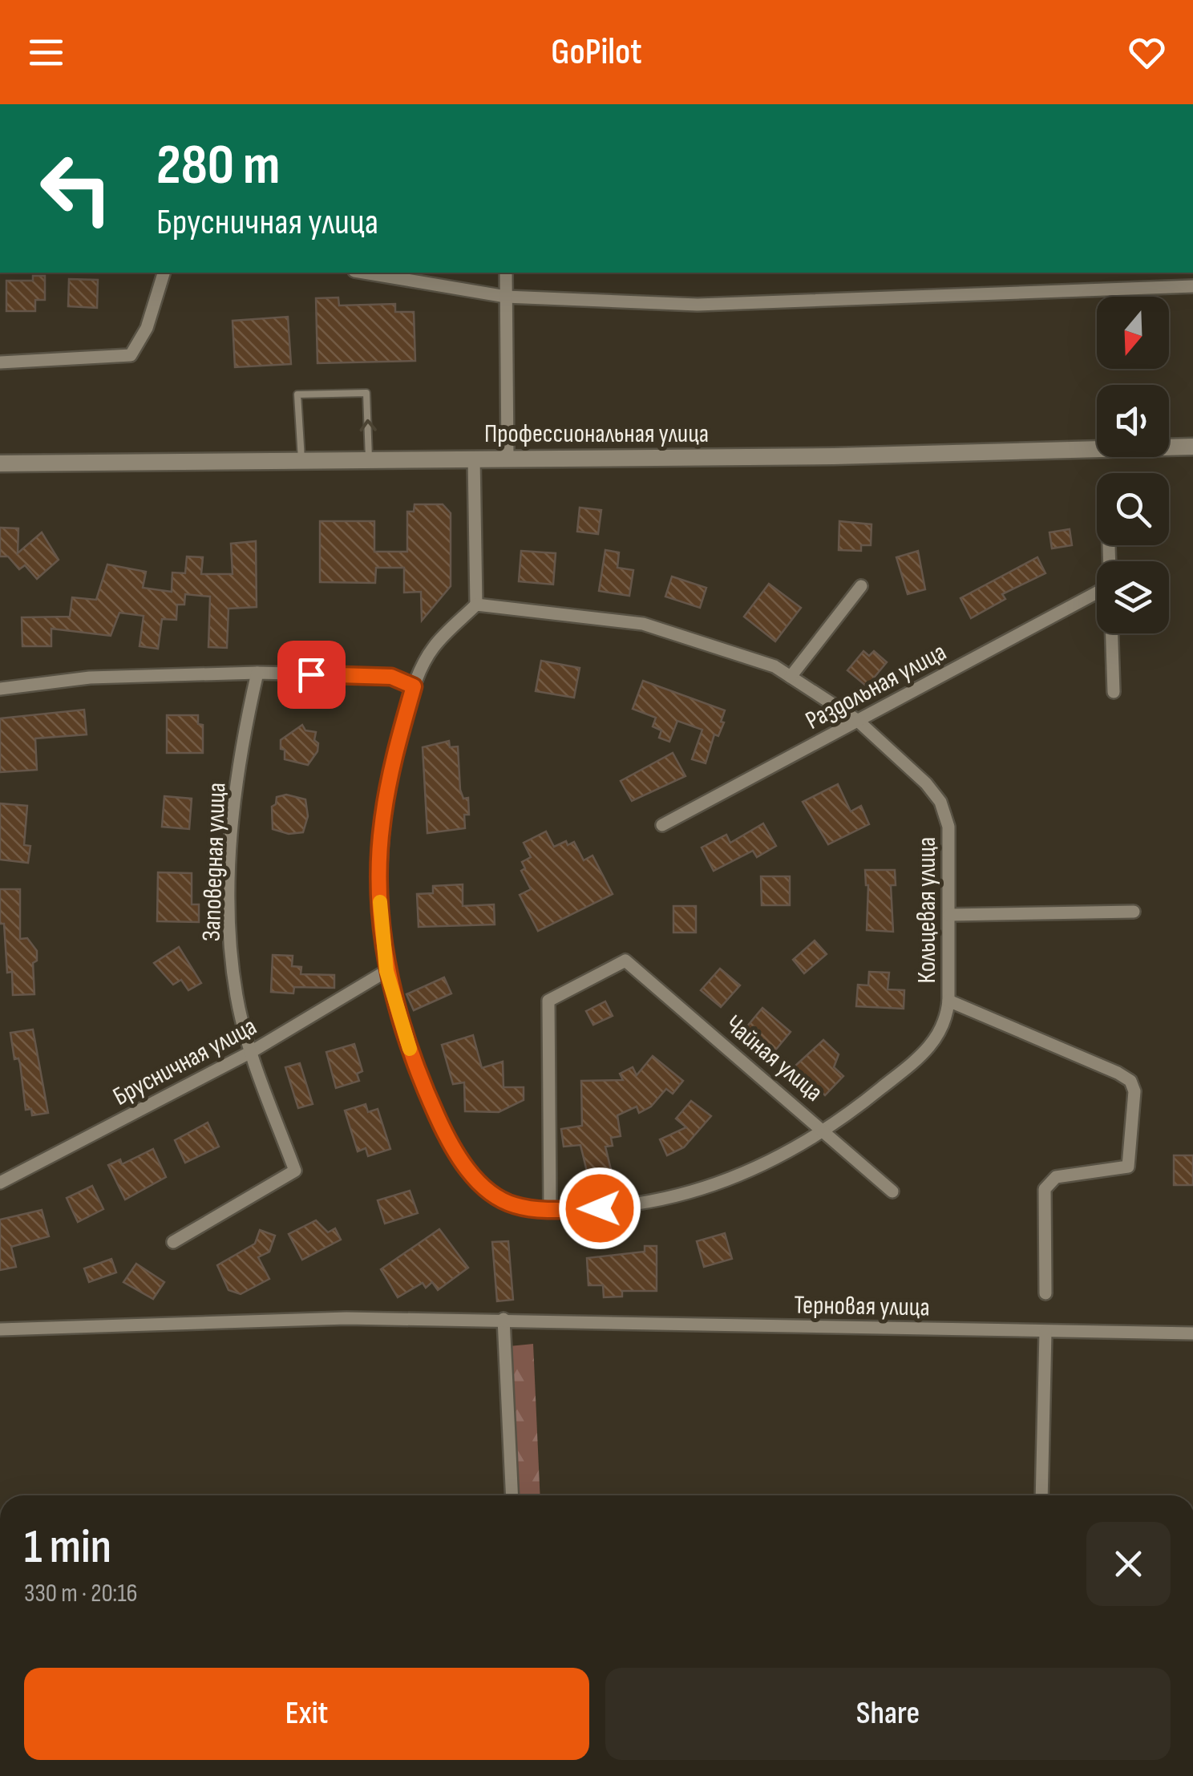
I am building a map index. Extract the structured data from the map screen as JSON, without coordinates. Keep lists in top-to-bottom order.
{
  "streets": {
    "street": [
      "Профессиональная улица",
      "Раздольная улица",
      "Заповедная улица",
      "Кольцевая улица",
      "Чайная улица",
      "Брусничная улица",
      "Терновая улица"
    ]
  },
  "crossings": [
    ["Раздольная улица", "Кольцевая улица"],
    ["Заповедная улица", "Брусничная улица"],
    ["Кольцевая улица", "Чайная улица"],
    ["Кольцевая улица", "Брусничная улица"]
  ],
  "north": "bottom",
  "page": {
    "header": "GoPilot",
    "turn": ["280 m", "Брусничная улица"],
    "heading": ["1 min", "330 m · 20:16"],
    "buttons": ["Exit", "Share"]
  }
}
